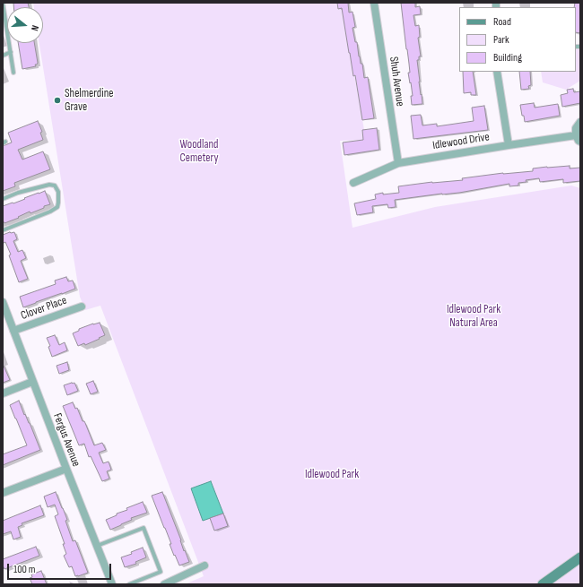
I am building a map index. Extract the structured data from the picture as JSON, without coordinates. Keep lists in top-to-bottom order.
{
  "streets": {
    "street": [
      "Shuh Avenue",
      "Idlewood Drive",
      "Clover Place",
      "Fergus Avenue"
    ]
  },
  "crossings": [
    ["Shuh Avenue", "Idlewood Drive"],
    ["Clover Place", "Fergus Avenue"]
  ],
  "parks": ["Woodland Cemetery", "Idlewood Park Natural Area", "Idlewood Park"],
  "places": ["Shelmerdine Grave"],
  "legend": ["Road", "Park", "Building"],
  "scale_bar": "100 m",
  "north": "right"
}
